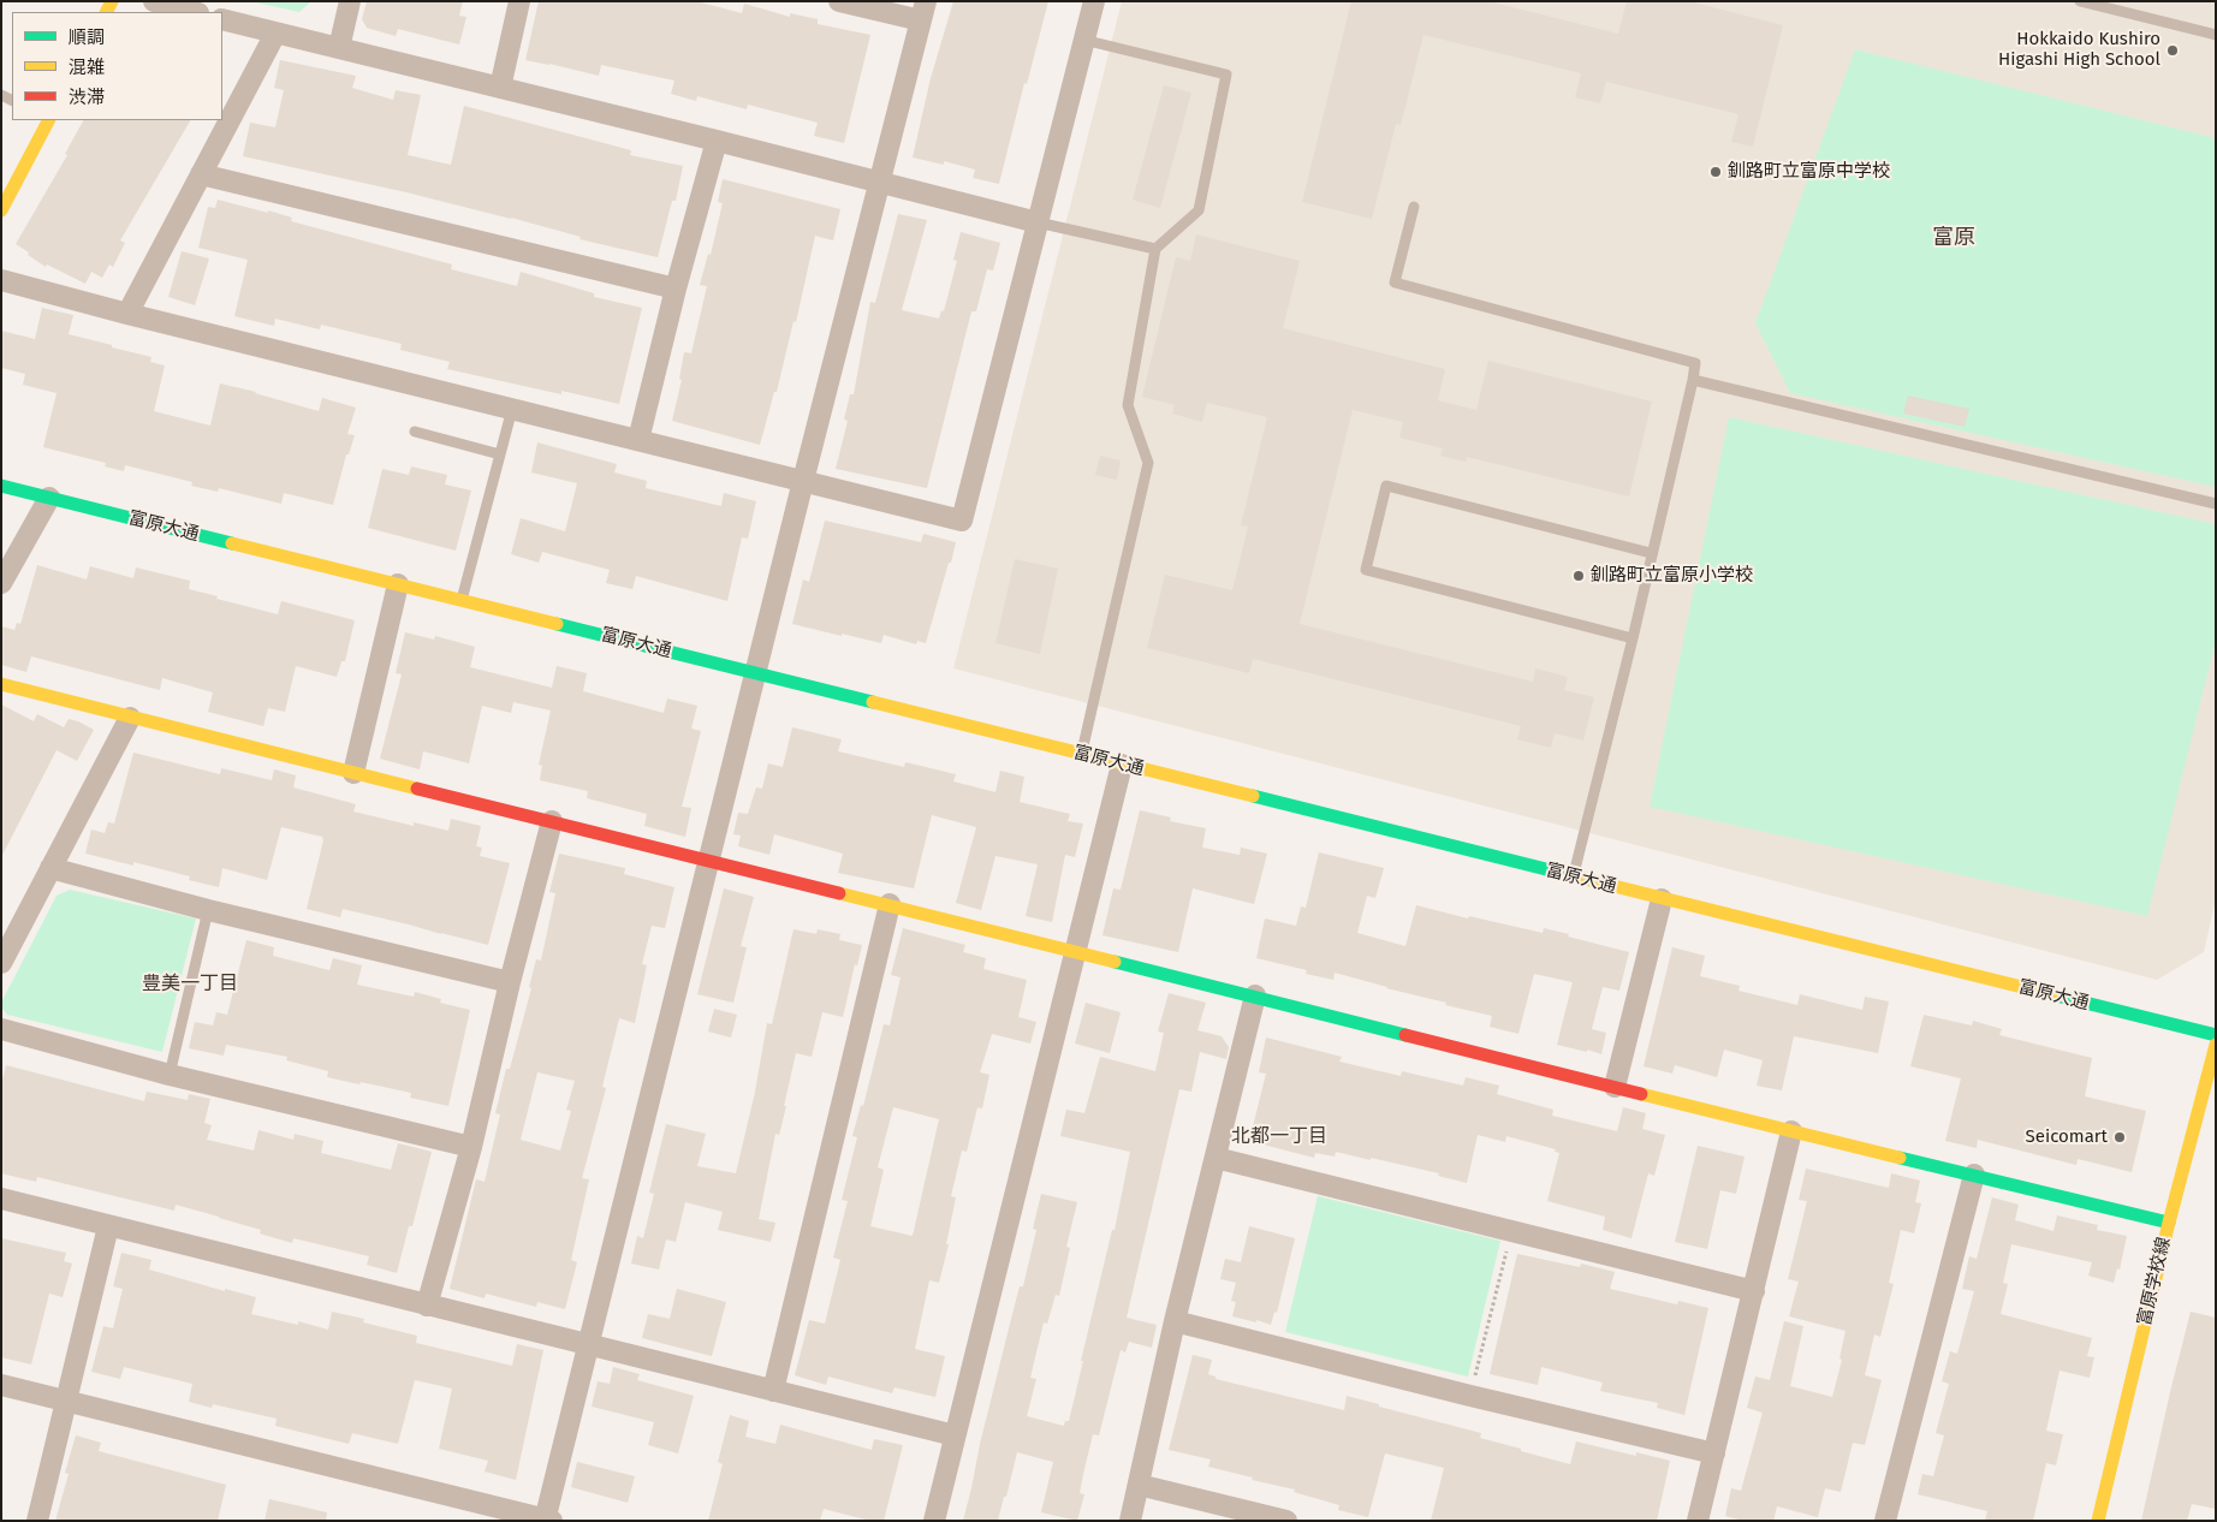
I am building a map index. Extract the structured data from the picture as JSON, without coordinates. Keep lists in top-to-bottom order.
{
  "streets": {
    "street": ["富原大通", "富原学校線"]
  },
  "districts": ["富原", "豊美一丁目", "北都一丁目"],
  "places": [
    "Hokkaido Kushiro Higashi High School",
    "釧路町立富原中学校",
    "釧路町立富原小学校",
    "Seicomart"
  ],
  "legend": ["順調", "混雑", "渋滞"]
}
